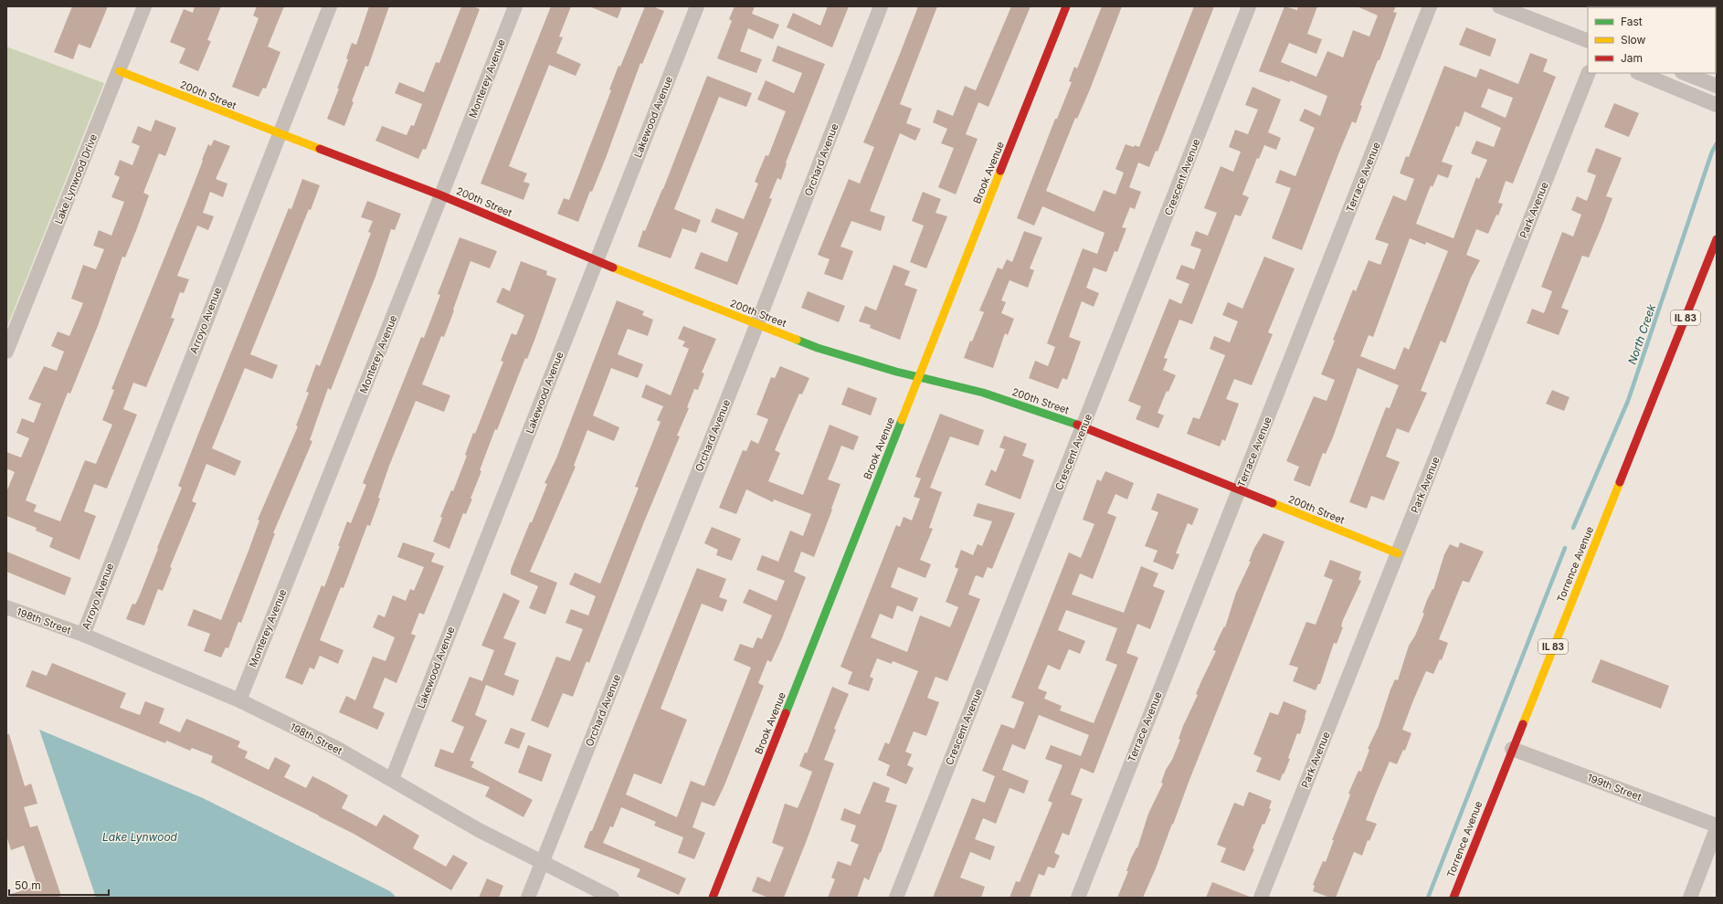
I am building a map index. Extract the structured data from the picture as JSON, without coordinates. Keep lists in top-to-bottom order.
{
  "streets": {
    "street": [
      "Monterey Avenue",
      "200th Street",
      "Lakewood Avenue",
      "Orchard Avenue",
      "Brook Avenue",
      "Crescent Avenue",
      "Terrace Avenue",
      "Lake Lynwood Drive",
      "Park Avenue",
      "IL 83",
      "Arroyo Avenue",
      "Torrence Avenue",
      "198th Street",
      "199th Street"
    ]
  },
  "crossings": [
    ["Monterey Avenue", "200th Street"],
    ["Monterey Avenue", "198th Street"],
    ["200th Street", "Lakewood Avenue"],
    ["200th Street", "Orchard Avenue"],
    ["200th Street", "Brook Avenue"],
    ["200th Street", "Crescent Avenue"],
    ["200th Street", "Terrace Avenue"],
    ["200th Street", "Lake Lynwood Drive"],
    ["200th Street", "Park Avenue"],
    ["200th Street", "Arroyo Avenue"],
    ["Lakewood Avenue", "198th Street"],
    ["Orchard Avenue", "198th Street"],
    ["Arroyo Avenue", "198th Street"],
    ["Torrence Avenue", "199th Street"]
  ],
  "water": ["North Creek", "Lake Lynwood"],
  "legend": ["Fast", "Slow", "Jam"],
  "scale_bar": "50 m"
}
